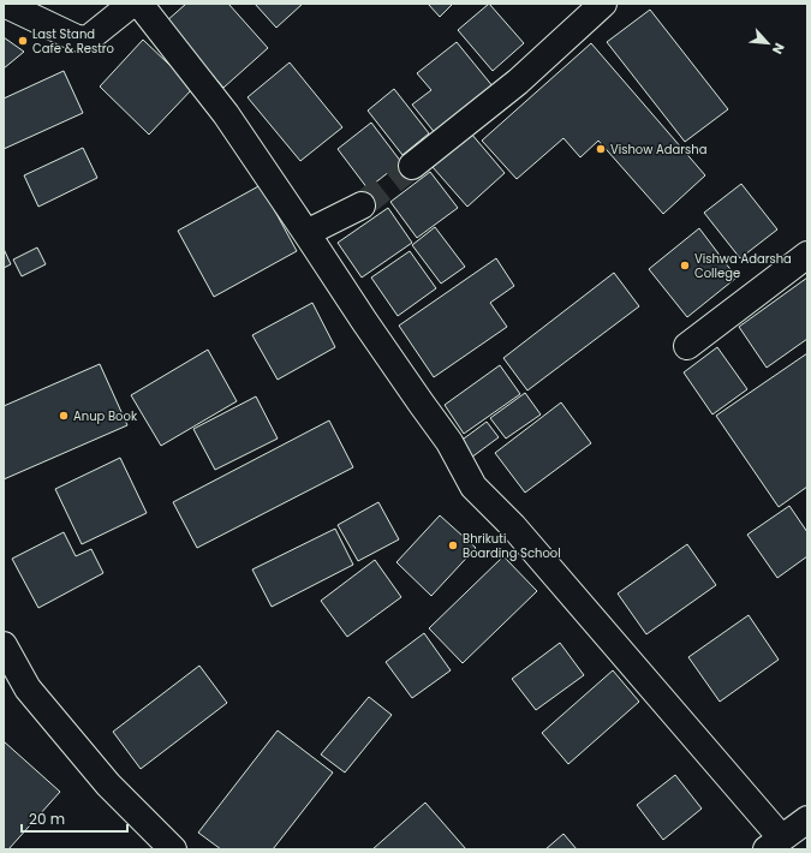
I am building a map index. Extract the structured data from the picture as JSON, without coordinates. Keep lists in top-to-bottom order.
{
  "places": [
    "Last Stand Cafe & Restro",
    "Vishow Adarsha",
    "Vishwa Adarsha College",
    "Anup Book",
    "Bhrikuti Boarding School"
  ],
  "scale_bar": "20 m",
  "north": "bottom right"
}
